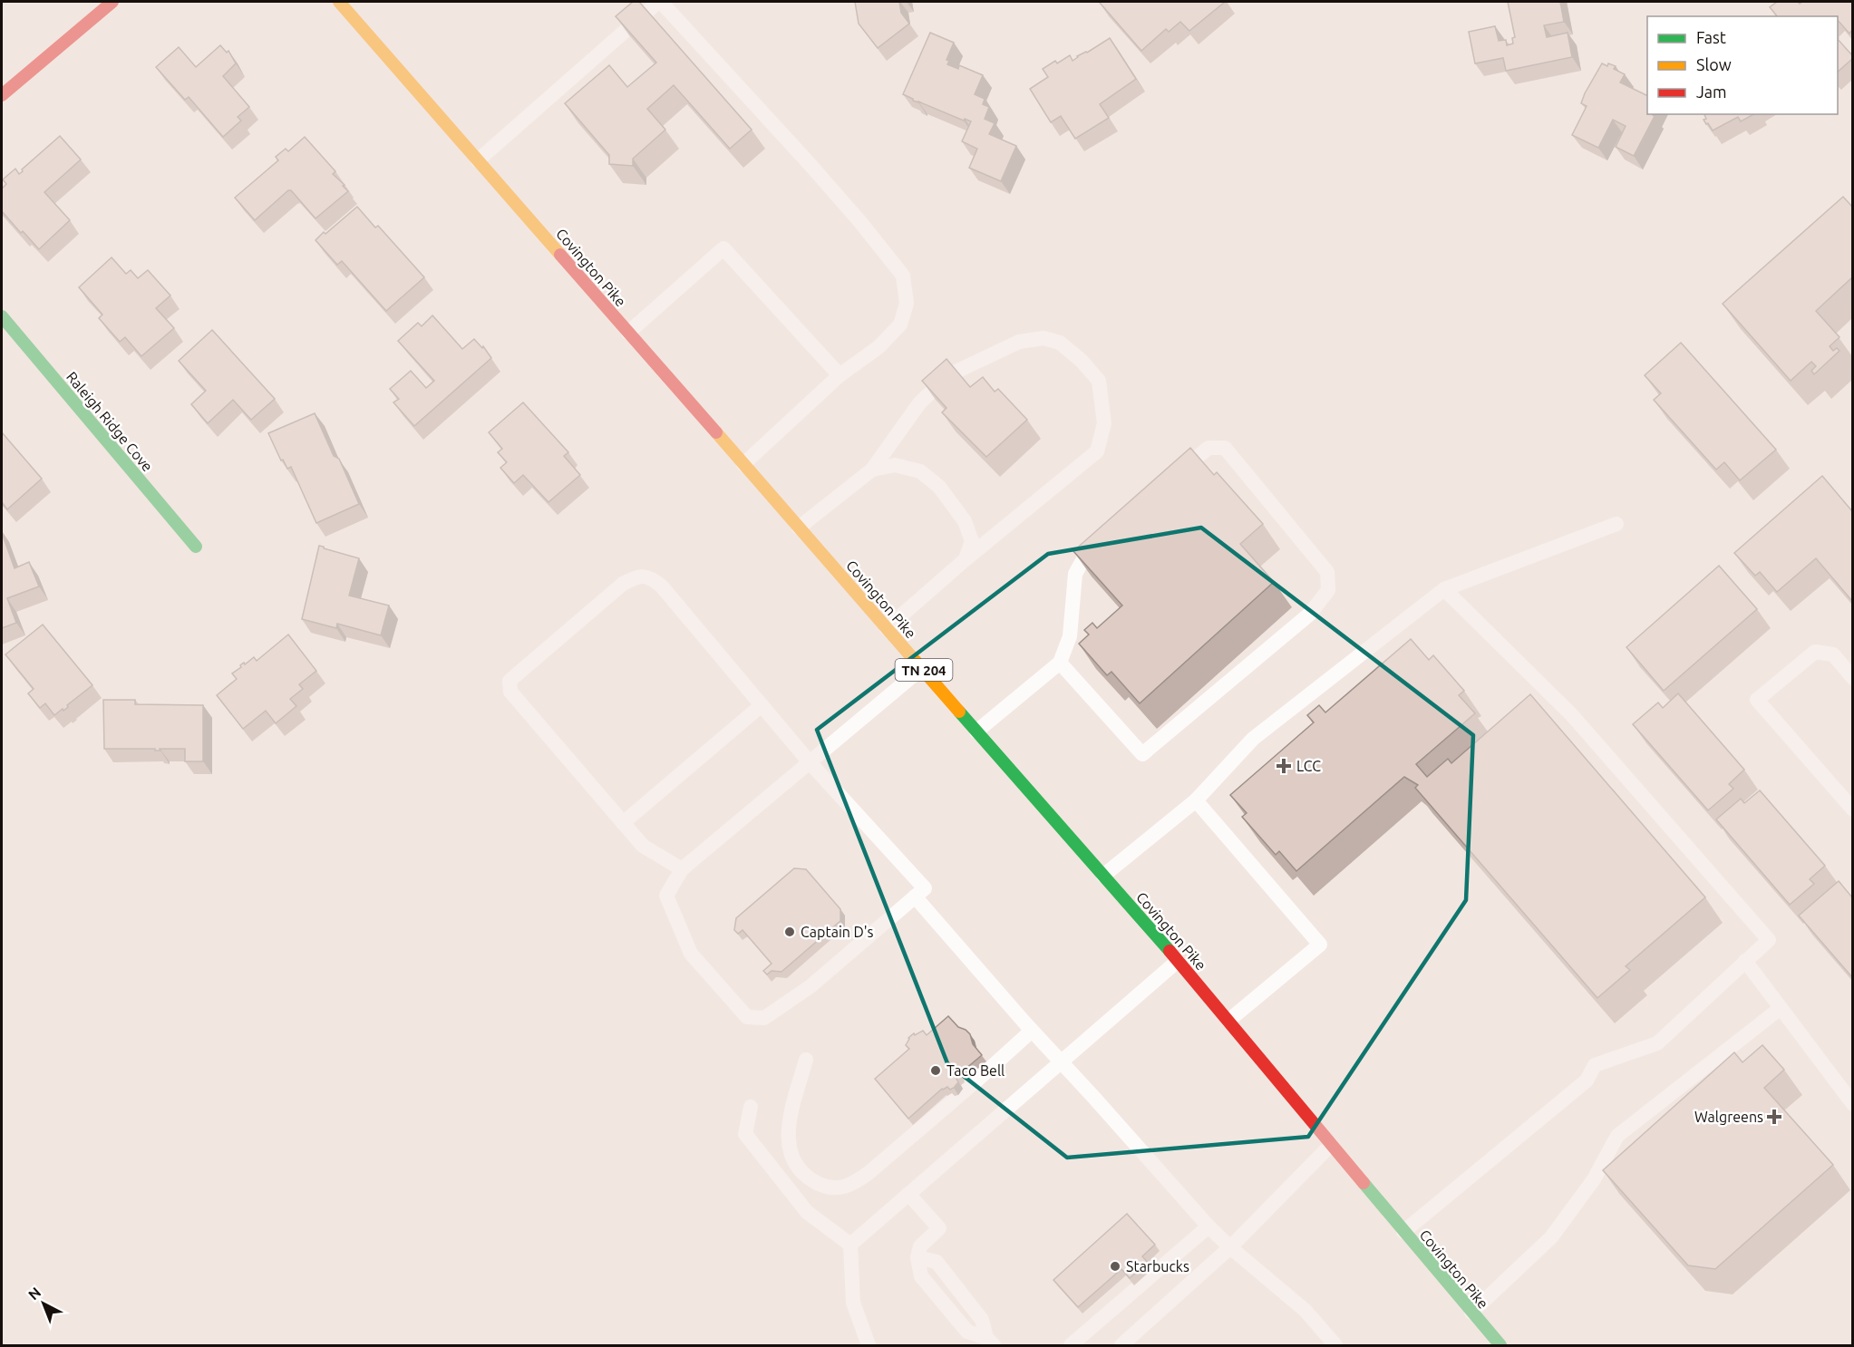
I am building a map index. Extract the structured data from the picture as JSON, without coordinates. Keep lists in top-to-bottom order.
{
  "streets": {
    "main road": ["Covington Pike", "Raleigh Ridge Cove", "TN 204"]
  },
  "places": {
    "health": ["LCC", "Walgreens"],
    "other": ["Captain D's", "Taco Bell", "Starbucks"]
  },
  "legend": ["Fast", "Slow", "Jam"],
  "north": "top left"
}
